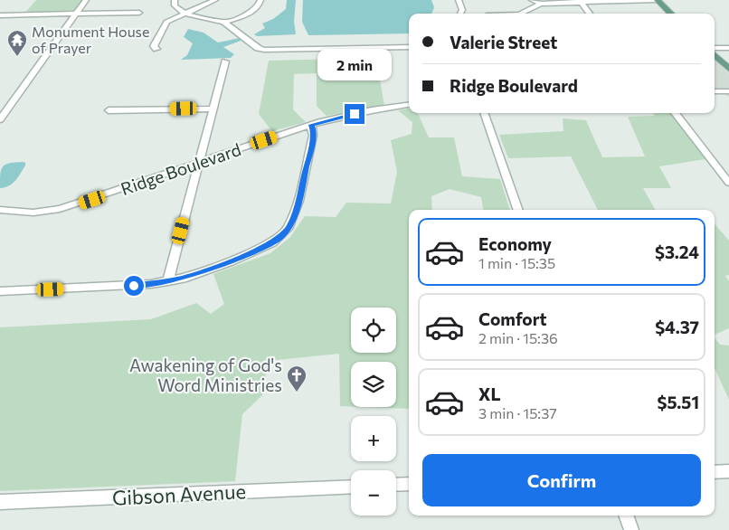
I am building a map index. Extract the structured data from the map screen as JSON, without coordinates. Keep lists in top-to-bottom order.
{
  "streets": {
    "street": ["Ridge Boulevard", "Gibson Avenue"]
  },
  "places": {
    "temple": ["Monument House of Prayer"],
    "church": ["Awakening of God's Word Ministries"]
  },
  "page": {
    "banner": ["Valerie Street", "Ridge Boulevard"],
    "bubble": "2 min",
    "list": [
      {
        "name": "Economy",
        "note": "1 min · 15:35",
        "value": "$3.24"
      },
      {
        "name": "Comfort",
        "note": "2 min · 15:36",
        "value": "$4.37"
      },
      {
        "name": "XL",
        "note": "3 min · 15:37",
        "value": "$5.51"
      }
    ],
    "map_buttons": ["+", "−"],
    "buttons": "Confirm"
  }
}
